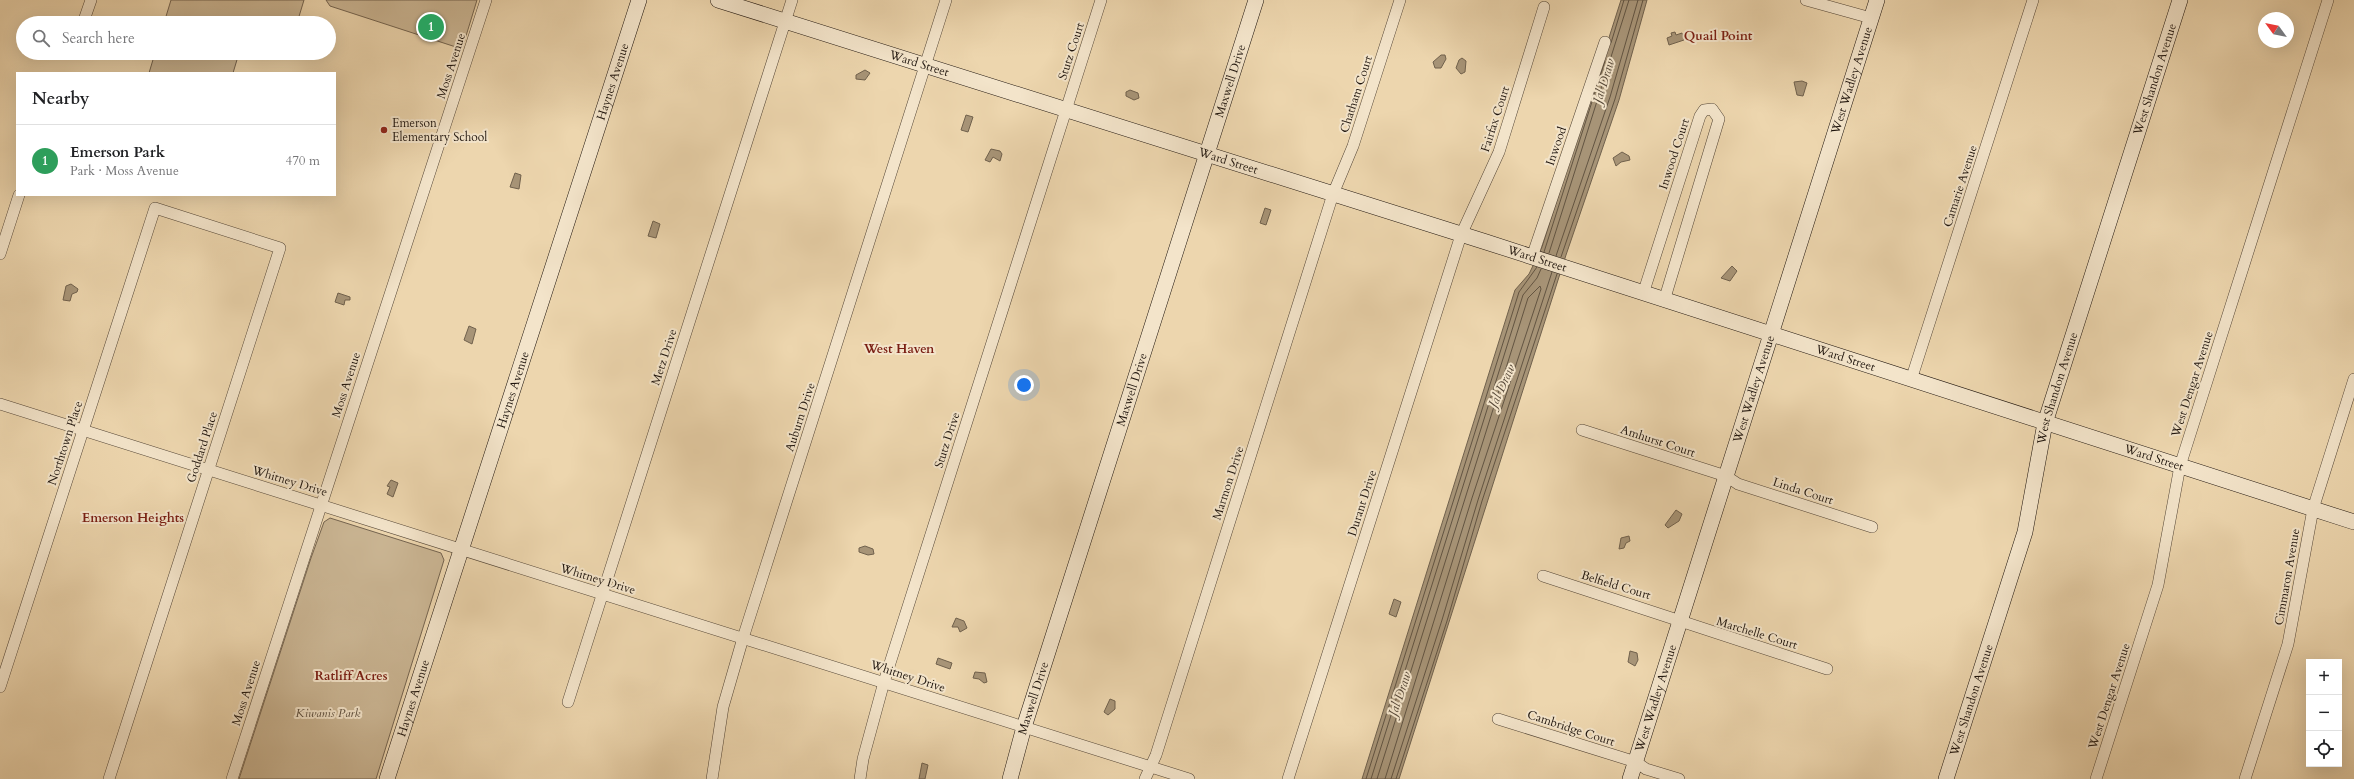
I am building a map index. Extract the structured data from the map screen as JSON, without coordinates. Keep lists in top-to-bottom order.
{
  "streets": {
    "street": [
      "Stutz Court",
      "Ward Street",
      "Moss Avenue",
      "West Shandon Avenue",
      "Maxwell Drive",
      "Haynes Avenue",
      "West Wadley Avenue",
      "Chatham Court",
      "Fairfax Court",
      "Inwood",
      "Inwood Court",
      "Camarie Avenue",
      "Metz Drive",
      "West Dengar Avenue",
      "Auburn Drive",
      "Stutz Drive",
      "Amhurst Court",
      "Northtown Place",
      "Goddard Place",
      "Whitney Drive",
      "Marmon Drive",
      "Linda Court",
      "Durant Drive",
      "Cimmaron Avenue",
      "Belfield Court",
      "Marchelle Court",
      "Cambridge Court"
    ]
  },
  "crossings": [
    ["Stutz Court", "Ward Street"],
    ["Stutz Court", "Stutz Drive"],
    ["Ward Street", "West Shandon Avenue"],
    ["Ward Street", "Maxwell Drive"],
    ["Ward Street", "West Wadley Avenue"],
    ["Ward Street", "Chatham Court"],
    ["Ward Street", "Fairfax Court"],
    ["Ward Street", "Inwood"],
    ["Ward Street", "Inwood Court"],
    ["Ward Street", "Camarie Avenue"],
    ["Ward Street", "Metz Drive"],
    ["Ward Street", "West Dengar Avenue"],
    ["Ward Street", "Auburn Drive"],
    ["Ward Street", "Stutz Drive"],
    ["Ward Street", "Marmon Drive"],
    ["Ward Street", "Durant Drive"],
    ["Ward Street", "Cimmaron Avenue"],
    ["Moss Avenue", "Whitney Drive"],
    ["Maxwell Drive", "Whitney Drive"],
    ["Haynes Avenue", "Whitney Drive"],
    ["West Wadley Avenue", "Amhurst Court"],
    ["West Wadley Avenue", "Linda Court"],
    ["West Wadley Avenue", "Belfield Court"],
    ["West Wadley Avenue", "Marchelle Court"],
    ["West Wadley Avenue", "Cambridge Court"],
    ["Chatham Court", "Marmon Drive"],
    ["Fairfax Court", "Durant Drive"],
    ["Metz Drive", "Whitney Drive"],
    ["Auburn Drive", "Whitney Drive"],
    ["Stutz Drive", "Whitney Drive"],
    ["Amhurst Court", "Linda Court"],
    ["Northtown Place", "Goddard Place"],
    ["Northtown Place", "Whitney Drive"],
    ["Goddard Place", "Whitney Drive"],
    ["Whitney Drive", "Marmon Drive"],
    ["Belfield Court", "Marchelle Court"]
  ],
  "districts": [
    "Quail Point",
    "West Haven",
    "Emerson Heights",
    "Ratliff Acres"
  ],
  "water": ["Jal Draw"],
  "parks": ["Kiwanis Park"],
  "places": ["Emerson Elementary School"],
  "north": "top left",
  "page": {
    "pins": "1",
    "search": "Search here",
    "heading": "Nearby",
    "list": [
      {
        "mark": "1",
        "name": "Emerson Park",
        "note": "Park · Moss Avenue",
        "value": "470 m"
      }
    ],
    "map_buttons": ["+", "−"]
  }
}
